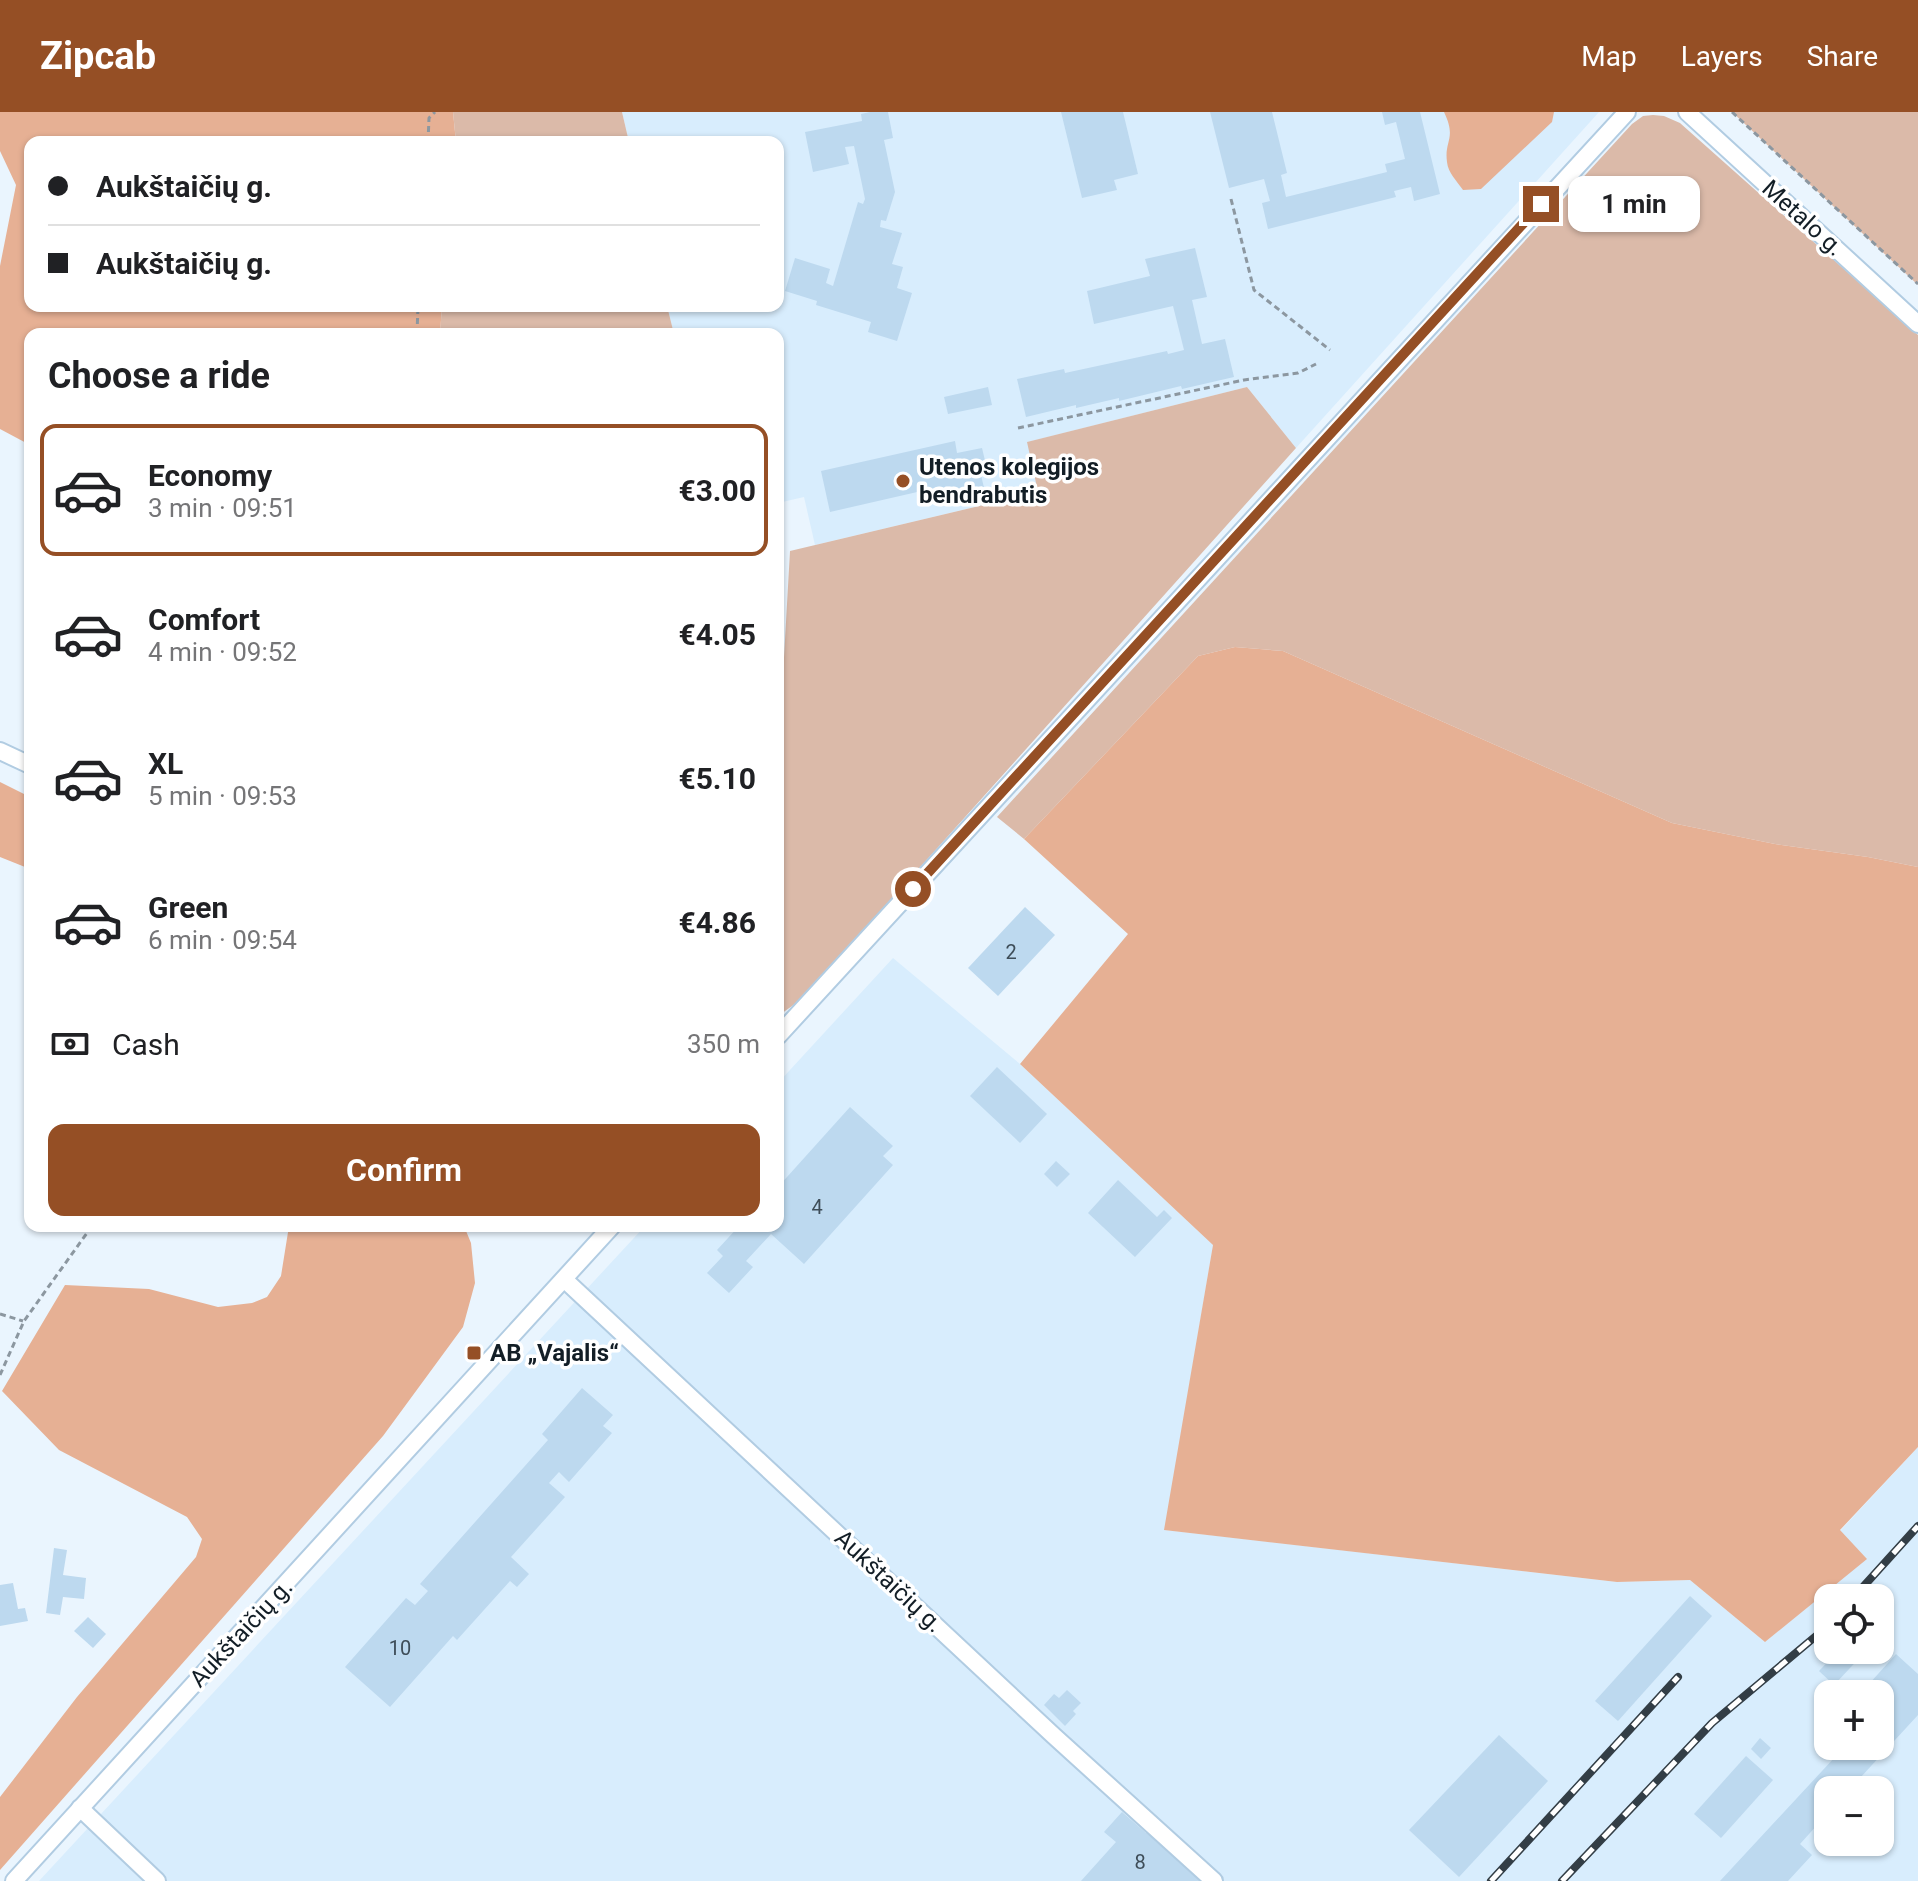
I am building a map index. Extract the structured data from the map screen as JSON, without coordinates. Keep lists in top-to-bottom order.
{
  "streets": {
    "street": ["Metalo g.", "Aukštaičių g."]
  },
  "places": {
    "other": ["Utenos kolegijos bendrabutis"],
    "transit": ["AB „Vajalis“"]
  },
  "house_numbers": [
    "2",
    "4",
    "10",
    "8"
  ],
  "page": {
    "header": "Zipcab",
    "nav": ["Map", "Layers", "Share"],
    "banner": ["Aukštaičių g.", "Aukštaičių g."],
    "bubble": "1 min",
    "heading": "Choose a ride",
    "list": [
      {
        "name": "Economy",
        "note": "3 min · 09:51",
        "value": "€3.00"
      },
      {
        "name": "Comfort",
        "note": "4 min · 09:52",
        "value": "€4.05"
      },
      {
        "name": "XL",
        "note": "5 min · 09:53",
        "value": "€5.10"
      },
      {
        "name": "Green",
        "note": "6 min · 09:54",
        "value": "€4.86"
      }
    ],
    "pay": ["Cash", "350 m"],
    "buttons": "Confirm",
    "map_buttons": ["+", "−"]
  }
}
